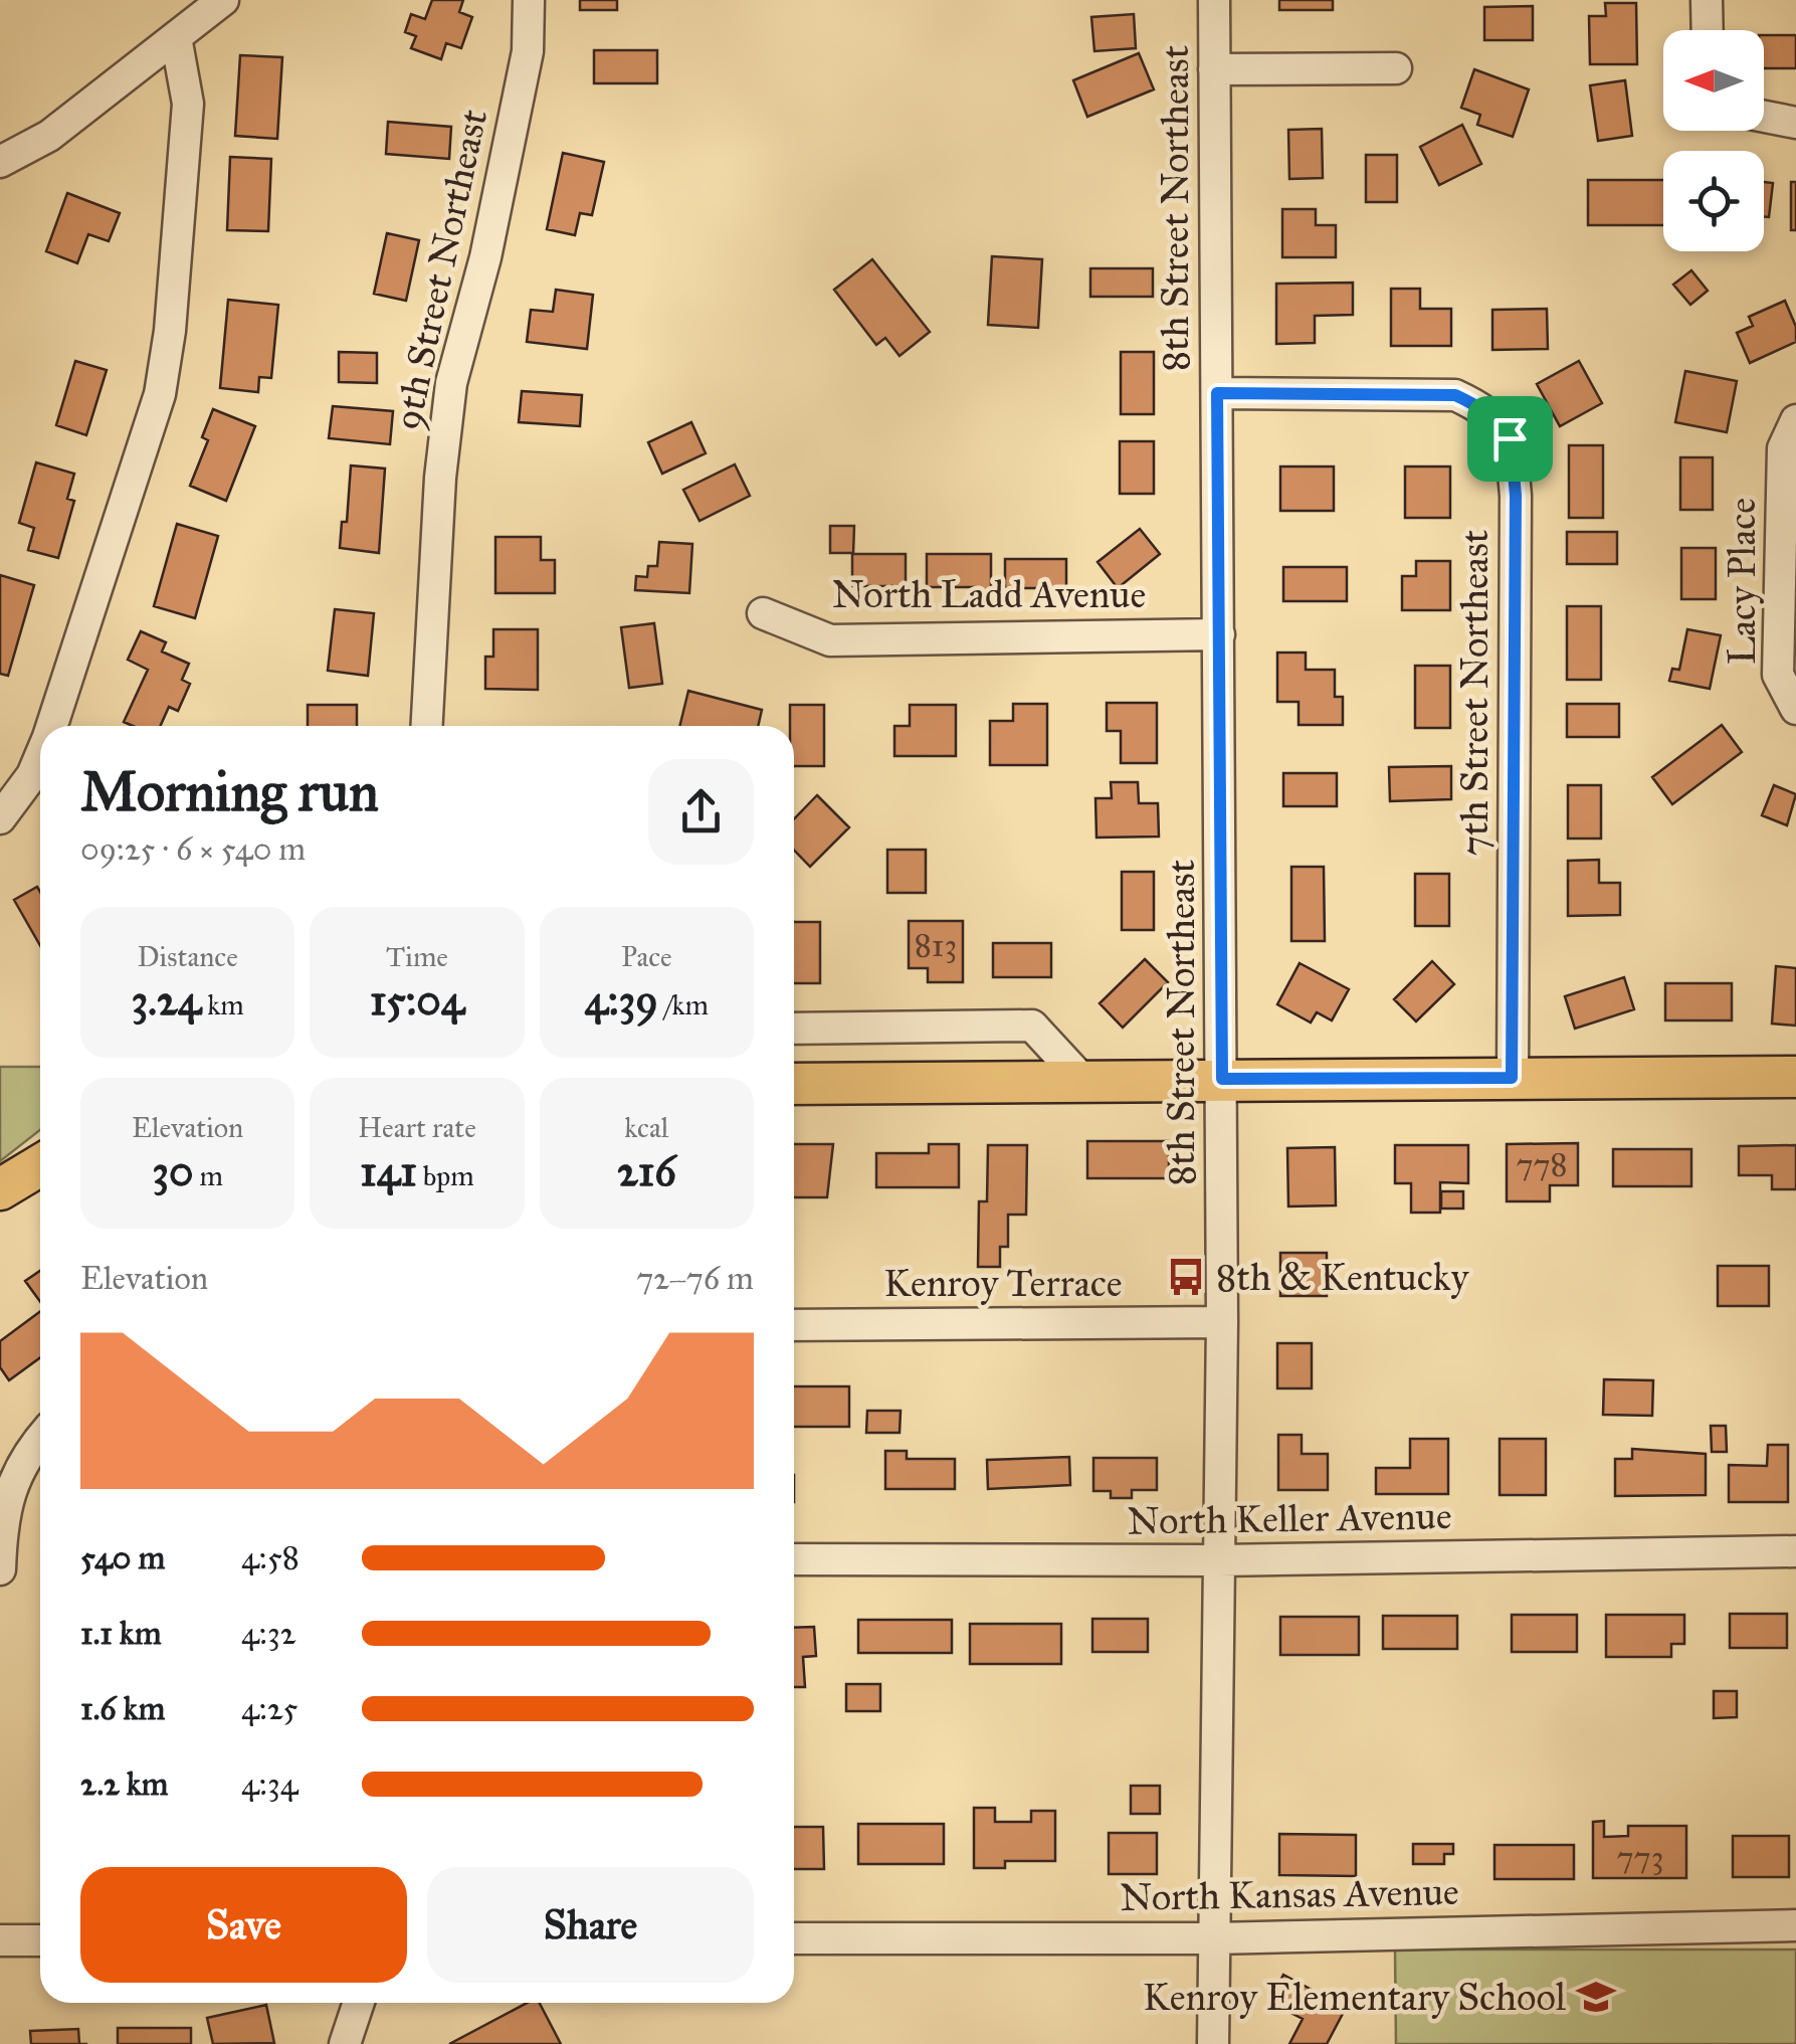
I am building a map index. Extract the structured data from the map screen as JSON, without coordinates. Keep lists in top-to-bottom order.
{
  "streets": {
    "street": [
      "8th Street Northeast",
      "9th Street Northeast",
      "Lacy Place",
      "North Ladd Avenue",
      "7th Street Northeast",
      "Kenroy Terrace",
      "North Keller Avenue",
      "North Kansas Avenue"
    ]
  },
  "crossings": [
    ["8th Street Northeast", "North Ladd Avenue"],
    ["8th Street Northeast", "7th Street Northeast"],
    ["8th Street Northeast", "Kenroy Terrace"],
    ["8th Street Northeast", "North Keller Avenue"],
    ["8th Street Northeast", "North Kansas Avenue"]
  ],
  "places": {
    "bus stop": ["8th & Kentucky"],
    "school or university": ["Kenroy Elementary School"]
  },
  "house_numbers": ["813", "778", "773"],
  "north": "left",
  "page": {
    "heading": ["Morning run", "09:25 · 6 × 540 m"],
    "stats": [
      ["Distance", "3.24 km"],
      ["Time", "15:04"],
      ["Pace", "4:39 /km"],
      ["Elevation", "30 m"],
      ["Heart rate", "141 bpm"],
      ["kcal", "216"]
    ],
    "chart": ["Elevation", "72–76 m"],
    "list": [
      {
        "name": "540 m",
        "note": "4:58"
      },
      {
        "name": "1.1 km",
        "note": "4:32"
      },
      {
        "name": "1.6 km",
        "note": "4:25"
      },
      {
        "name": "2.2 km",
        "note": "4:34"
      }
    ],
    "buttons": ["Save", "Share"]
  }
}
